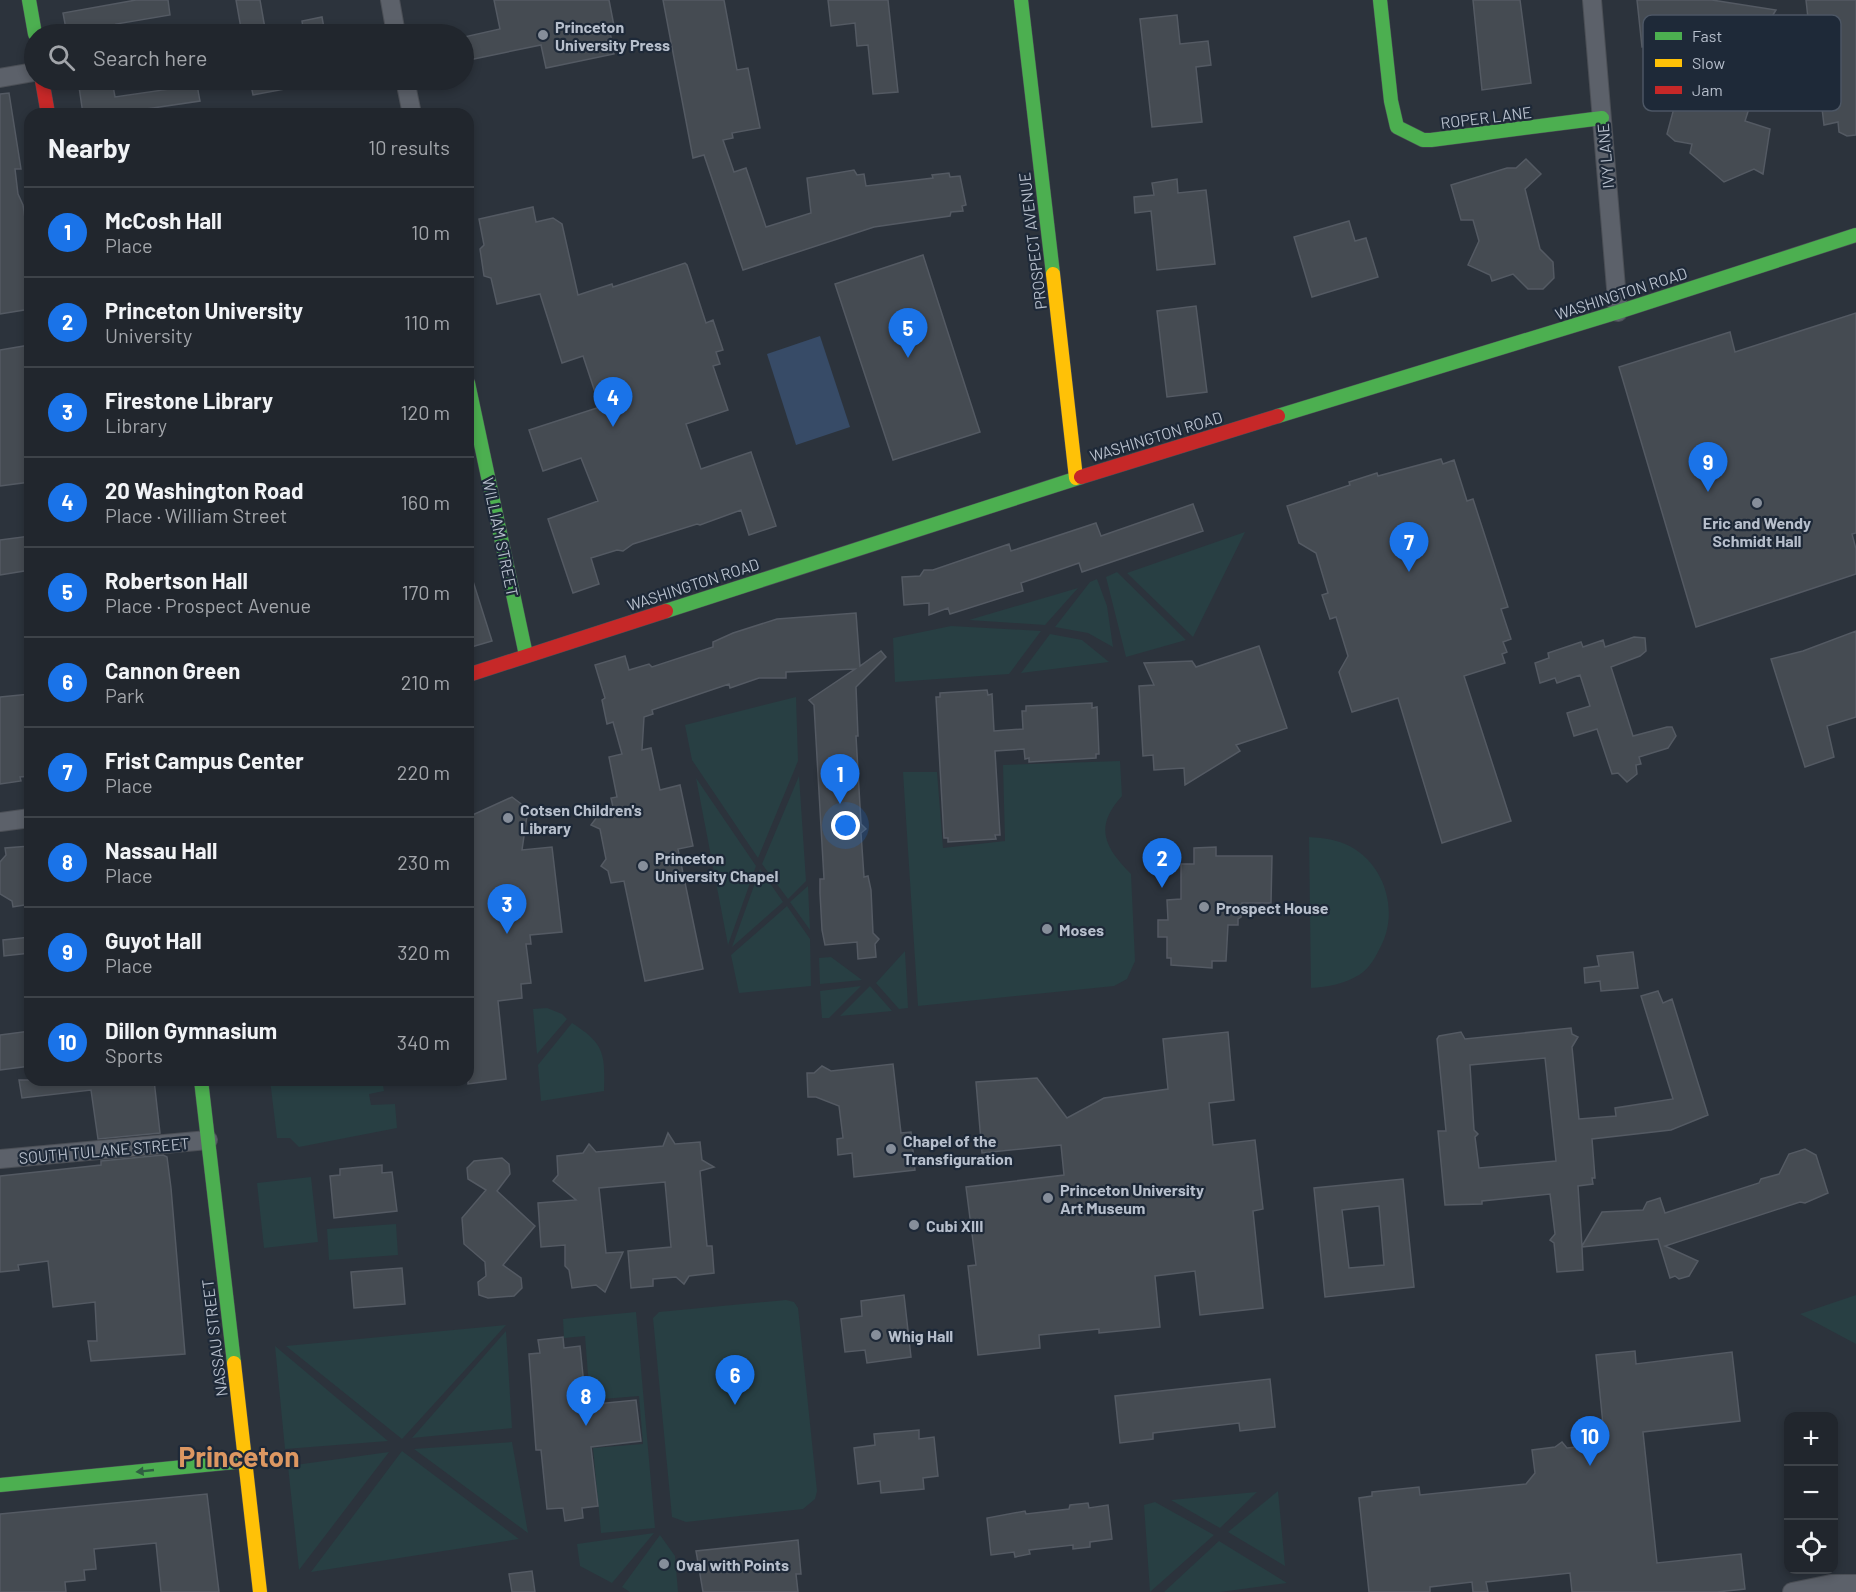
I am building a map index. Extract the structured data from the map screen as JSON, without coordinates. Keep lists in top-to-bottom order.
{
  "streets": {
    "main road": [
      "ROPER LANE",
      "PROSPECT AVENUE",
      "WASHINGTON ROAD",
      "WILLIAM STREET",
      "NASSAU STREET"
    ],
    "street": ["IVY LANE", "SOUTH TULANE STREET"]
  },
  "crossings": [
    ["ROPER LANE", "IVY LANE"],
    ["IVY LANE", "WASHINGTON ROAD"],
    ["PROSPECT AVENUE", "WASHINGTON ROAD"],
    ["WASHINGTON ROAD", "WILLIAM STREET"],
    ["SOUTH TULANE STREET", "NASSAU STREET"]
  ],
  "districts": ["Princeton"],
  "places": [
    "Princeton University Press",
    "Eric and Wendy Schmidt Hall",
    "Cotsen Children's Library",
    "Princeton University Chapel",
    "Prospect House",
    "Moses",
    "Chapel of the Transfiguration",
    "Princeton University Art Museum",
    "Cubi XIII",
    "Whig Hall",
    "Oval with Points"
  ],
  "legend": ["Fast", "Slow", "Jam"],
  "page": {
    "search": "Search here",
    "heading": ["Nearby", "10 results"],
    "list": [
      {
        "mark": "1",
        "name": "McCosh Hall",
        "note": "Place",
        "value": "10 m"
      },
      {
        "mark": "2",
        "name": "Princeton University",
        "note": "University",
        "value": "110 m"
      },
      {
        "mark": "3",
        "name": "Firestone Library",
        "note": "Library",
        "value": "120 m"
      },
      {
        "mark": "4",
        "name": "20 Washington Road",
        "note": "Place · William Street",
        "value": "160 m"
      },
      {
        "mark": "5",
        "name": "Robertson Hall",
        "note": "Place · Prospect Avenue",
        "value": "170 m"
      },
      {
        "mark": "6",
        "name": "Cannon Green",
        "note": "Park",
        "value": "210 m"
      },
      {
        "mark": "7",
        "name": "Frist Campus Center",
        "note": "Place",
        "value": "220 m"
      },
      {
        "mark": "8",
        "name": "Nassau Hall",
        "note": "Place",
        "value": "230 m"
      },
      {
        "mark": "9",
        "name": "Guyot Hall",
        "note": "Place",
        "value": "320 m"
      },
      {
        "mark": "10",
        "name": "Dillon Gymnasium",
        "note": "Sports",
        "value": "340 m"
      }
    ],
    "pins": [
      "5",
      "4",
      "9",
      "7",
      "1",
      "2",
      "3",
      "6",
      "8",
      "10"
    ],
    "map_buttons": ["+", "−"]
  }
}
